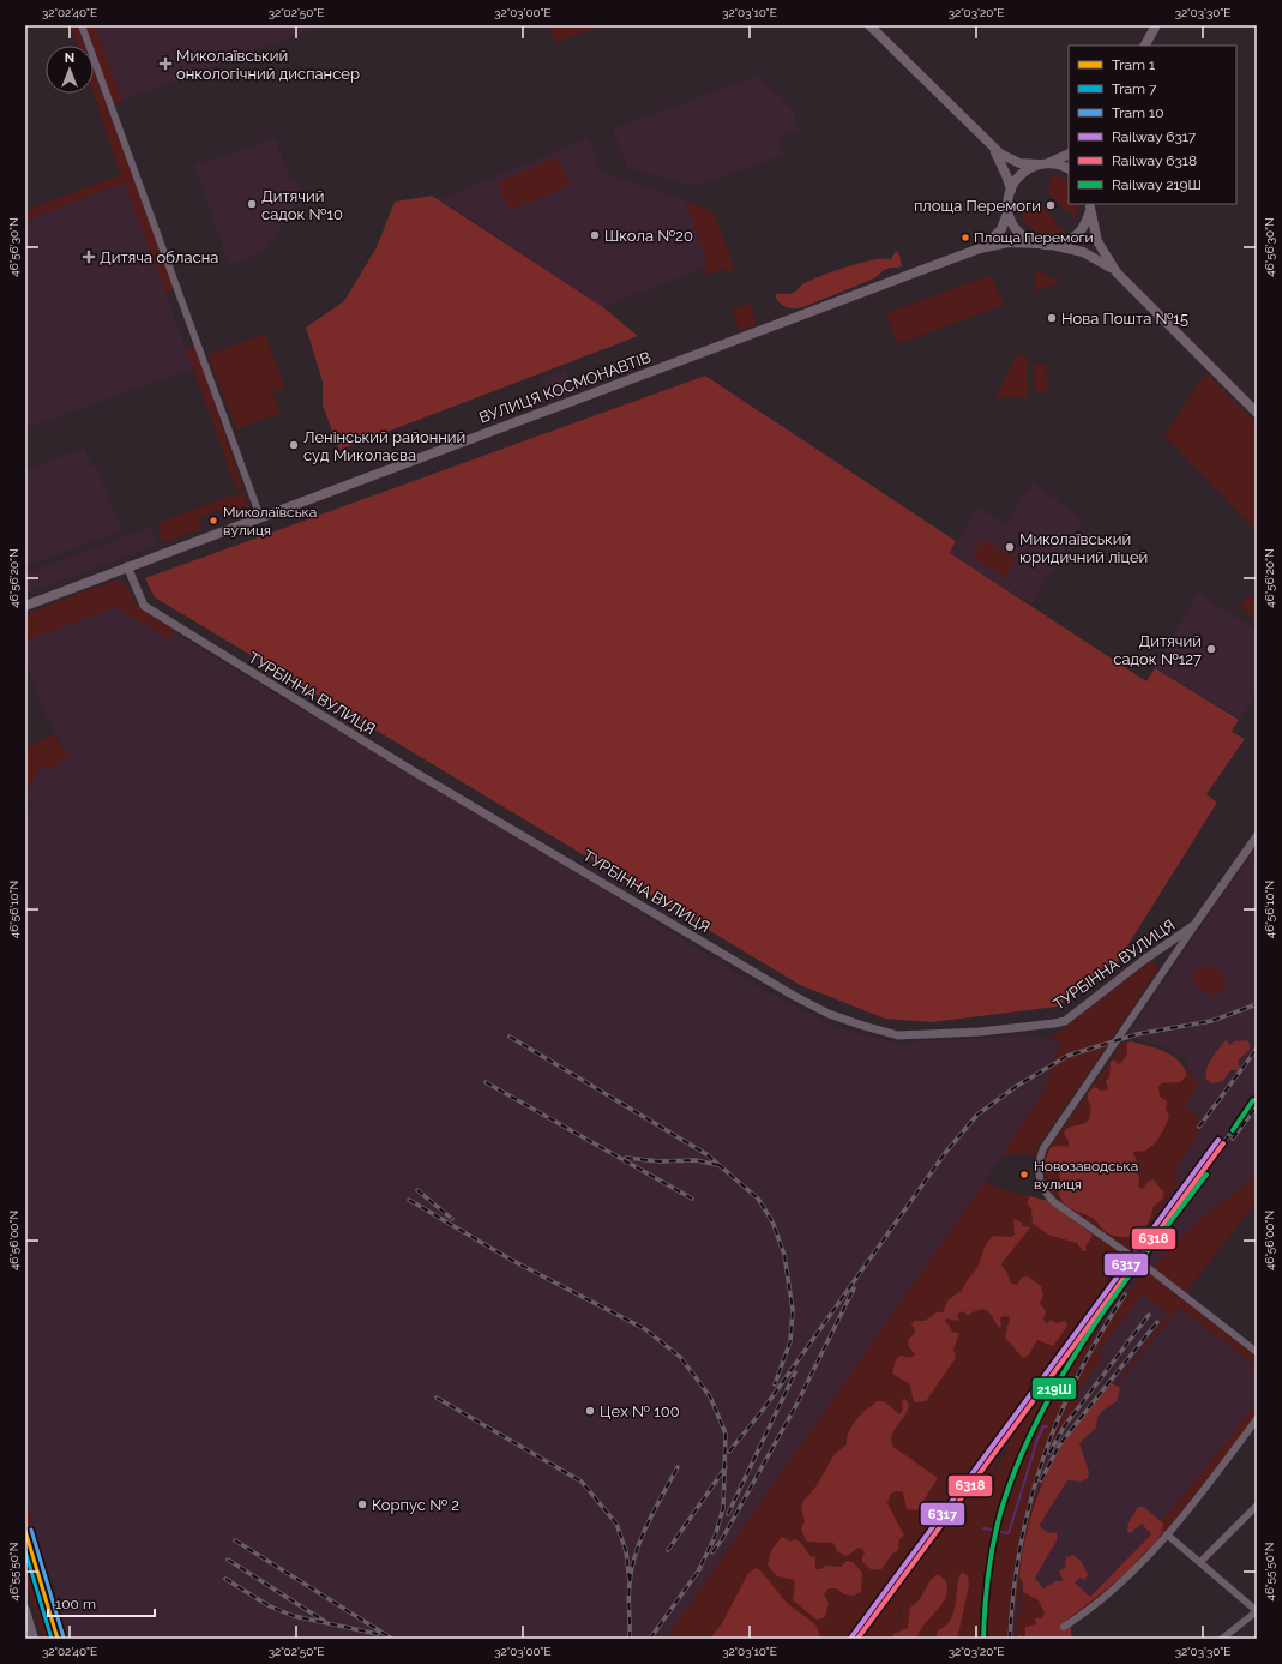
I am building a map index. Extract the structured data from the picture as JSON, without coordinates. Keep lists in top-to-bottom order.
{
  "streets": {
    "main road": ["ВУЛИЦЯ КОСМОНАВТІВ"],
    "street": ["ТУРБІННА ВУЛИЦЯ"]
  },
  "crossings": [
    ["ВУЛИЦЯ КОСМОНАВТІВ", "ТУРБІННА ВУЛИЦЯ"]
  ],
  "places": {
    "health": ["Миколаївський онкологічний диспансер", "Дитяча обласна"],
    "other": [
      "Дитячий садок №10",
      "площа Перемоги",
      "Школа №20",
      "Площа Перемоги",
      "Нова Пошта №15",
      "Ленінський районний суд Миколаєва",
      "Миколаївська вулиця",
      "Миколаївський юридичний ліцей",
      "Дитячий садок №127",
      "Новозаводська вулиця",
      "Цех № 100",
      "Корпус № 2"
    ]
  },
  "lines": [
    "rail line 219Ш",
    "rail line 6317",
    "rail line 6318",
    "tram line 10",
    "tram line 1",
    "tram line 7"
  ],
  "legend": [
    "Tram 1",
    "Tram 7",
    "Tram 10",
    "Railway 6317",
    "Railway 6318",
    "Railway 219Ш"
  ],
  "scale_bar": "100 m",
  "north": "top",
  "coordinates": [
    "32°02'40\"E",
    "32°02'50\"E",
    "32°03'00\"E",
    "32°03'10\"E",
    "32°03'20\"E",
    "32°03'30\"E",
    "46°56'30\"N",
    "46°56'20\"N",
    "46°56'10\"N",
    "46°56'00\"N",
    "46°55'50\"N"
  ]
}
